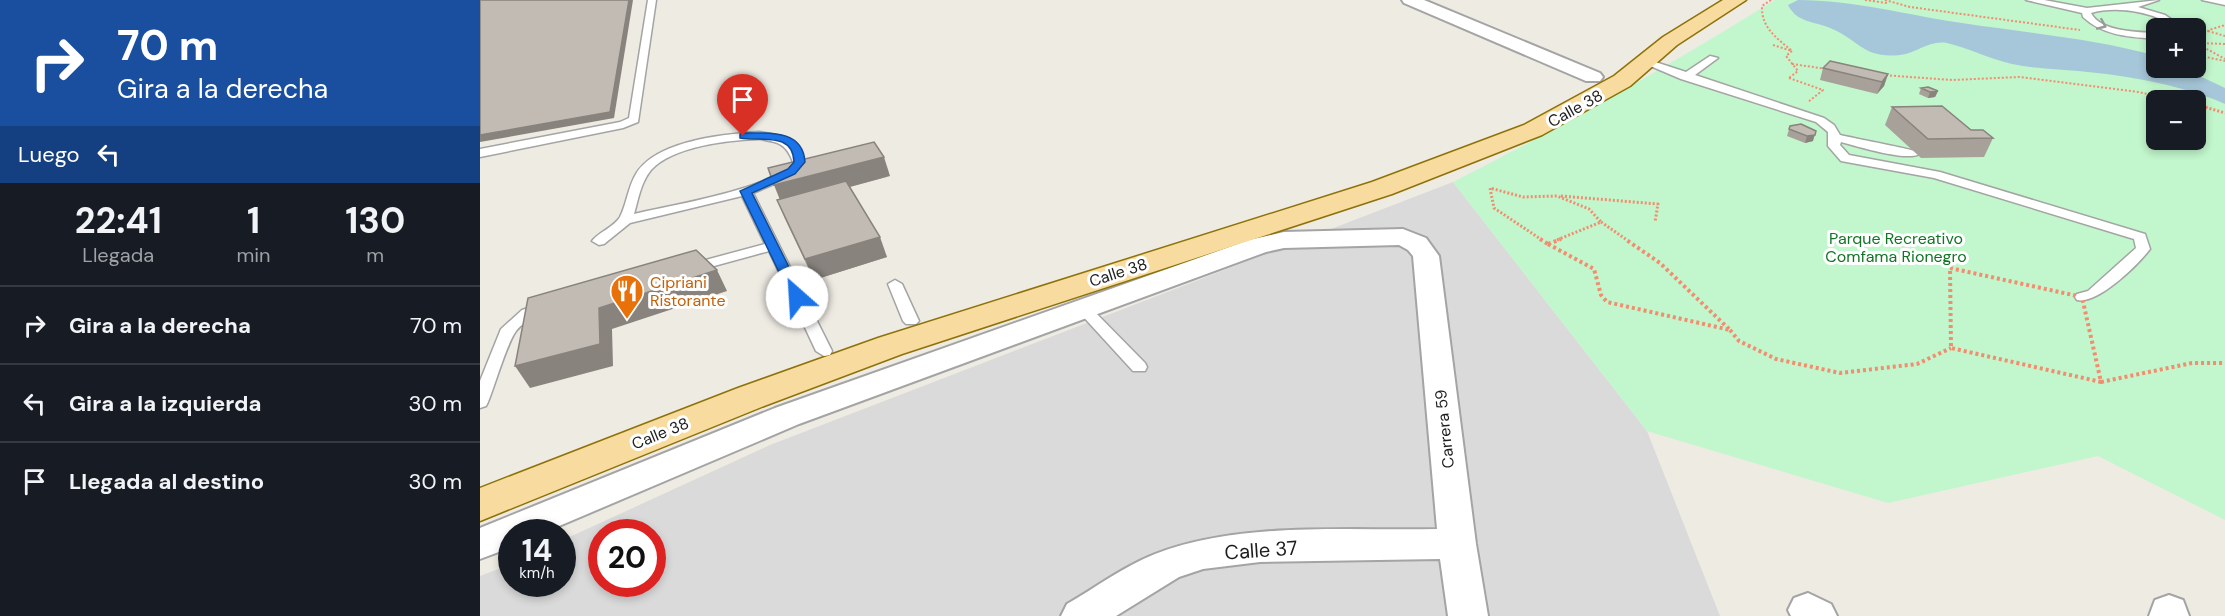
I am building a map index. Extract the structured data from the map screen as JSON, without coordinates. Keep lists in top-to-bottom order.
{
  "streets": {
    "main road": ["Calle 38"],
    "street": ["Carrera 59", "Calle 37"]
  },
  "crossings": [
    ["Calle 38", "Carrera 59"],
    ["Carrera 59", "Calle 37"]
  ],
  "parks": ["Parque Recreativo Comfama Rionegro"],
  "places": {
    "restaurant": ["Cipriani Ristorante"]
  },
  "page": {
    "turn": ["70 m", "Gira a la derecha"],
    "map_buttons": ["+", "−"],
    "then": "Luego",
    "eta": [
      "22:41",
      "Llegada",
      "1",
      "min",
      "130",
      "m"
    ],
    "list": [
      {
        "name": "Gira a la derecha",
        "value": "70 m"
      },
      {
        "name": "Gira a la izquierda",
        "value": "30 m"
      },
      {
        "name": "Llegada al destino",
        "value": "30 m"
      }
    ],
    "speed": "14 km/h",
    "limit": "20"
  }
}
